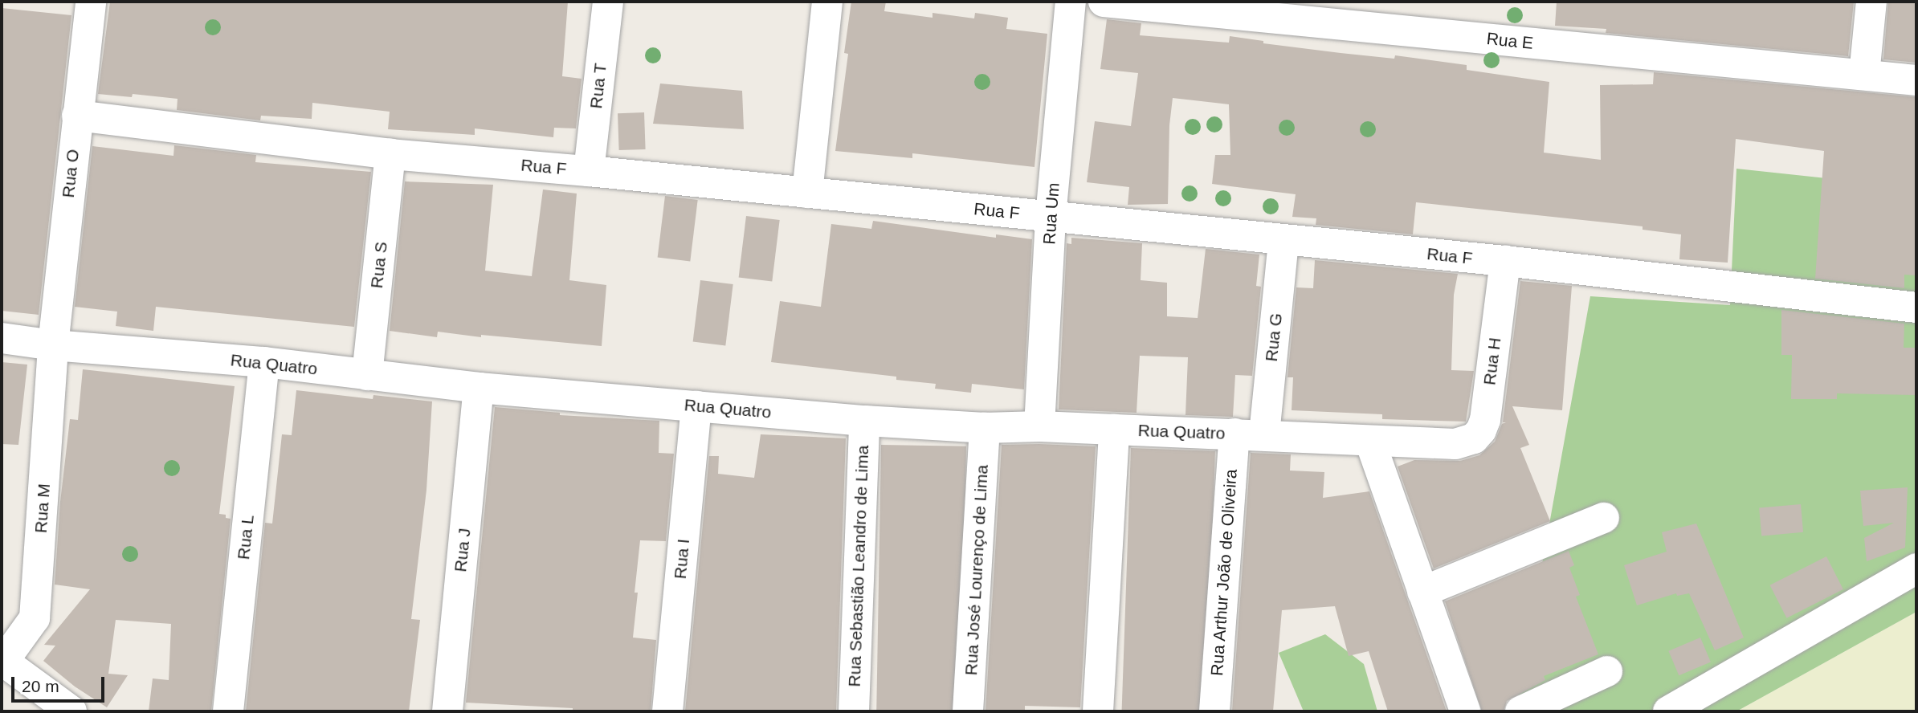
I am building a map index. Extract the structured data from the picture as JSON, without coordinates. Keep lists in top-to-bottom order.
{
  "streets": {
    "street": [
      "Rua E",
      "Rua T",
      "Rua F",
      "Rua O",
      "Rua Um",
      "Rua S",
      "Rua G",
      "Rua H",
      "Rua Quatro",
      "Rua M",
      "Rua L",
      "Rua J",
      "Rua I",
      "Rua Sebastião Leandro de Lima",
      "Rua José Lourenço de Lima",
      "Rua Arthur João de Oliveira"
    ]
  },
  "crossings": [
    ["Rua T", "Rua F"],
    ["Rua F", "Rua O"],
    ["Rua F", "Rua Um"],
    ["Rua F", "Rua S"],
    ["Rua F", "Rua G"],
    ["Rua F", "Rua H"],
    ["Rua O", "Rua Quatro"],
    ["Rua O", "Rua M"],
    ["Rua Um", "Rua Quatro"],
    ["Rua S", "Rua Quatro"],
    ["Rua G", "Rua Quatro"],
    ["Rua G", "Rua Arthur João de Oliveira"],
    ["Rua H", "Rua Quatro"],
    ["Rua Quatro", "Rua M"],
    ["Rua Quatro", "Rua L"],
    ["Rua Quatro", "Rua J"],
    ["Rua Quatro", "Rua I"],
    ["Rua Quatro", "Rua Sebastião Leandro de Lima"],
    ["Rua Quatro", "Rua José Lourenço de Lima"],
    ["Rua Quatro", "Rua Arthur João de Oliveira"]
  ],
  "scale_bar": "20 m"
}
